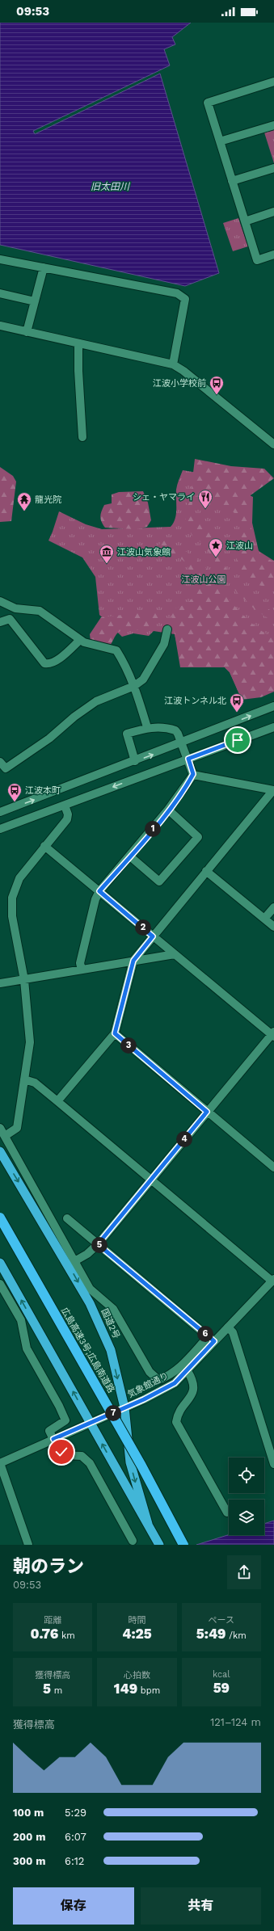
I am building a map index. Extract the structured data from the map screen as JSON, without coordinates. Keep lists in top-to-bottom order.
{
  "streets": {
    "highway": ["国道2号", "広島高速3号;広島南道路"],
    "street": ["気象館通り"]
  },
  "crossings": [
    ["国道2号", "気象館通り"]
  ],
  "water": ["旧太田川"],
  "parks": ["江波山公園"],
  "places": {
    "bus stop": ["江波小学校前", "江波トンネル北", "江波本町"],
    "restaurant": ["シェ・ヤマライ"],
    "temple": ["龍光院"],
    "place": ["江波山"],
    "museum": ["江波山気象館"]
  },
  "page": {
    "status": "09:53",
    "pins": [
      "1",
      "2",
      "3",
      "4",
      "5",
      "6",
      "7"
    ],
    "heading": ["朝のラン", "09:53"],
    "stats": [
      ["距離", "0.76 km"],
      ["時間", "4:25"],
      ["ペース", "5:49 /km"],
      ["獲得標高", "5 m"],
      ["心拍数", "149 bpm"],
      ["kcal", "59"]
    ],
    "chart": ["獲得標高", "121–124 m"],
    "list": [
      {
        "name": "100 m",
        "note": "5:29"
      },
      {
        "name": "200 m",
        "note": "6:07"
      },
      {
        "name": "300 m",
        "note": "6:12"
      }
    ],
    "buttons": ["保存", "共有"]
  }
}
